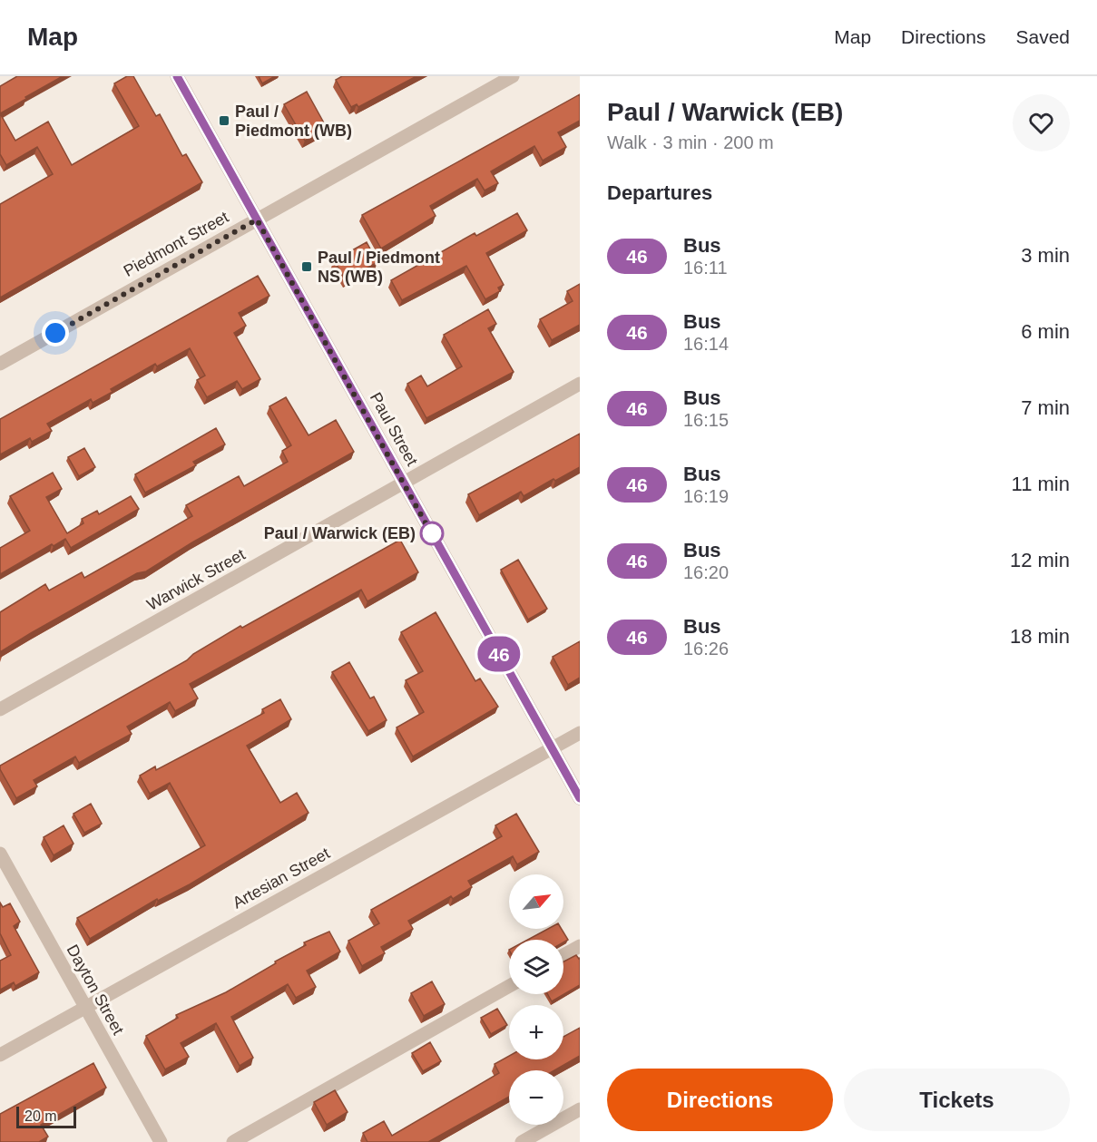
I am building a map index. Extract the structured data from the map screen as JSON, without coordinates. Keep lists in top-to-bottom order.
{
  "streets": {
    "street": [
      "Piedmont Street",
      "Paul Street",
      "Warwick Street",
      "Artesian Street",
      "Dayton Street"
    ]
  },
  "crossings": [
    ["Piedmont Street", "Paul Street"],
    ["Paul Street", "Warwick Street"],
    ["Paul Street", "Artesian Street"],
    ["Artesian Street", "Dayton Street"]
  ],
  "places": {
    "transit": ["Paul / Piedmont (WB)", "Paul / Piedmont NS (WB)"],
    "other": ["Paul / Warwick (EB)"]
  },
  "lines": ["bus line 46"],
  "scale_bar": "20 m",
  "north": "top right",
  "page": {
    "header": "Map",
    "nav": ["Map", "Directions", "Saved"],
    "on_map": "46",
    "heading": [
      ["Paul / Warwick (EB)", "Walk · 3 min · 200 m"],
      "Departures"
    ],
    "list": [
      {
        "mark": "46",
        "name": "Bus",
        "note": "16:11",
        "value": "3 min"
      },
      {
        "mark": "46",
        "name": "Bus",
        "note": "16:14",
        "value": "6 min"
      },
      {
        "mark": "46",
        "name": "Bus",
        "note": "16:15",
        "value": "7 min"
      },
      {
        "mark": "46",
        "name": "Bus",
        "note": "16:19",
        "value": "11 min"
      },
      {
        "mark": "46",
        "name": "Bus",
        "note": "16:20",
        "value": "12 min"
      },
      {
        "mark": "46",
        "name": "Bus",
        "note": "16:26",
        "value": "18 min"
      }
    ],
    "map_buttons": ["+", "−"],
    "buttons": ["Directions", "Tickets"],
    "scale": "20 m"
  }
}
